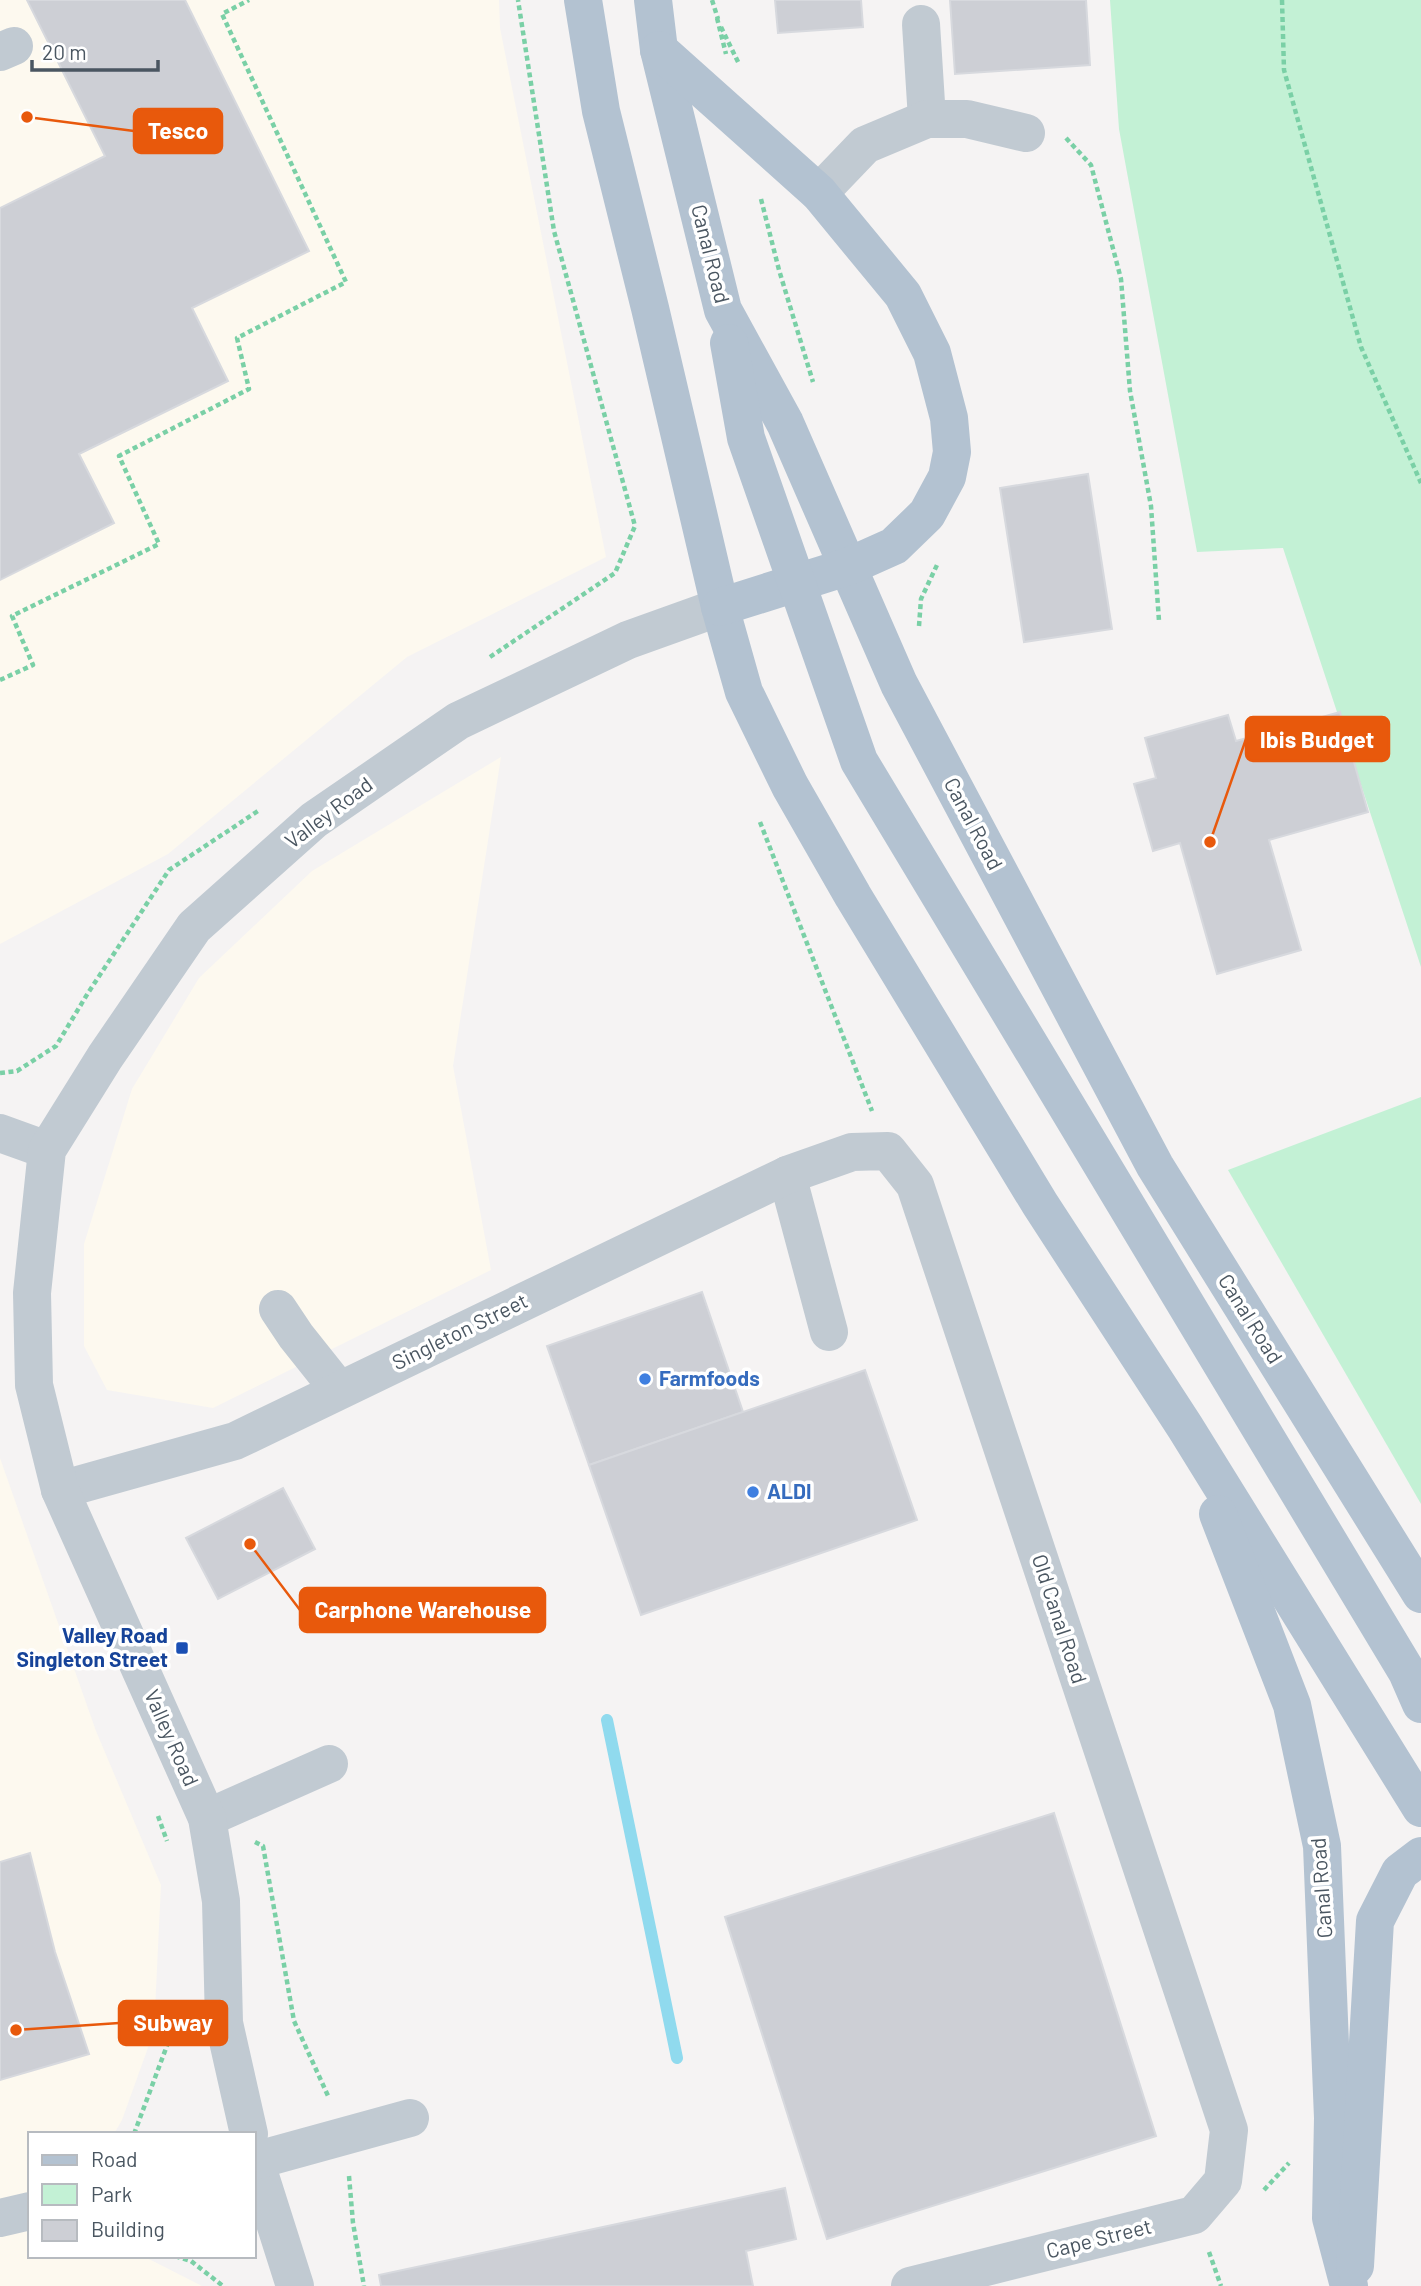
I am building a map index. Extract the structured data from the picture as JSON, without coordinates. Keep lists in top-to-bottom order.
{
  "streets": {
    "main road": ["Canal Road"],
    "street": [
      "Valley Road",
      "Singleton Street",
      "Old Canal Road",
      "Cape Street"
    ]
  },
  "crossings": [
    ["Canal Road", "Valley Road"],
    ["Valley Road", "Singleton Street"],
    ["Singleton Street", "Old Canal Road"],
    ["Old Canal Road", "Cape Street"]
  ],
  "places": {
    "other": [
      "Tesco",
      "Ibis Budget",
      "Farmfoods",
      "ALDI",
      "Carphone Warehouse",
      "Subway"
    ],
    "transit": ["Valley Road Singleton Street"]
  },
  "legend": ["Road", "Park", "Building"],
  "scale_bar": "20 m"
}
